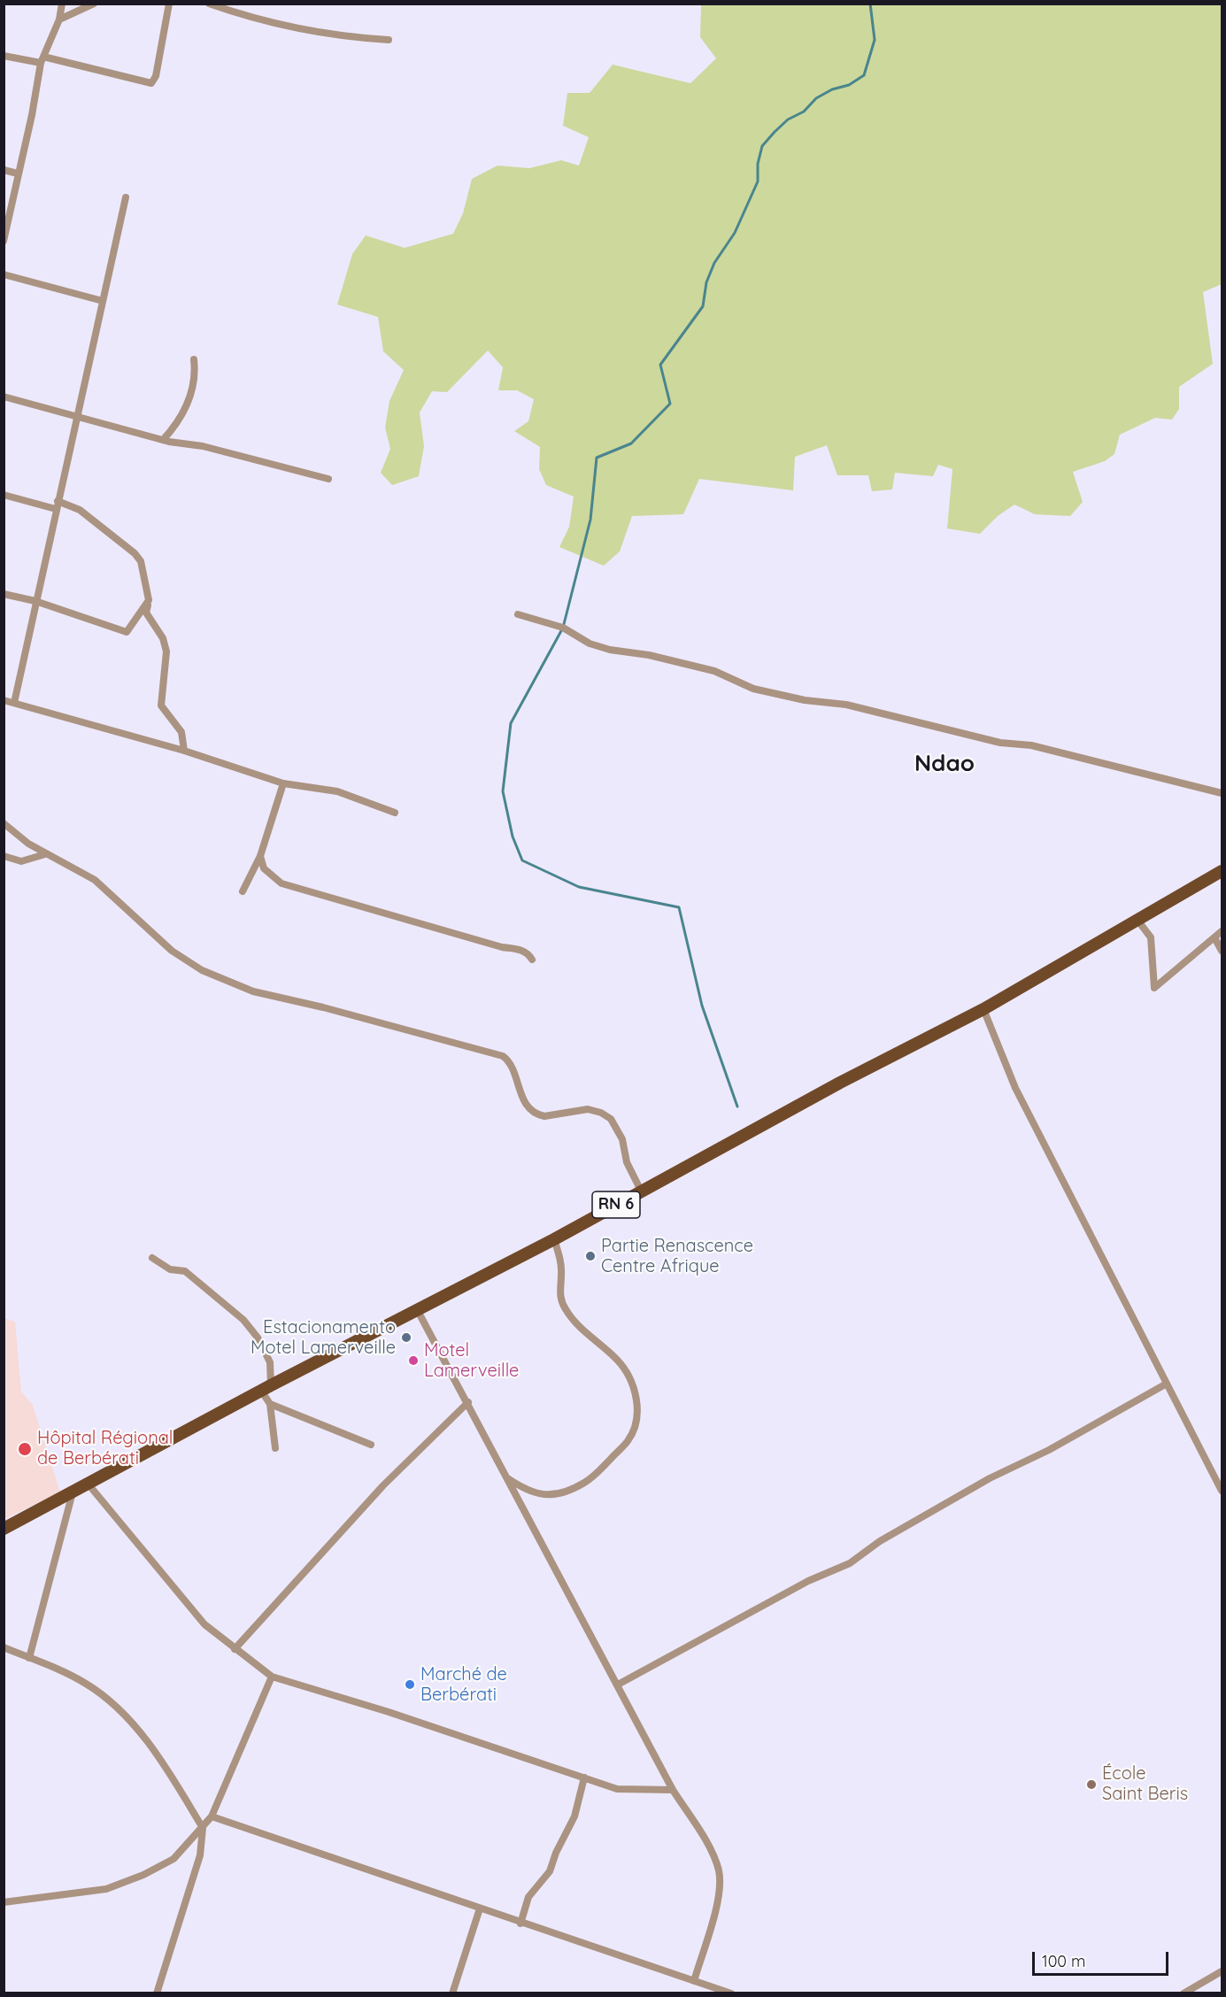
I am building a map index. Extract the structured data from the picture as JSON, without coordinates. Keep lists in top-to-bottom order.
{
  "streets": {
    "main road": ["RN 6"]
  },
  "districts": ["Ndao"],
  "places": [
    "Partie Renascence Centre Afrique",
    "Estacionamento Motel Lamerveille",
    "Motel Lamerveille",
    "Hôpital Régional de Berbérati",
    "Marché de Berbérati",
    "École Saint Beris"
  ],
  "scale_bar": "100 m"
}
